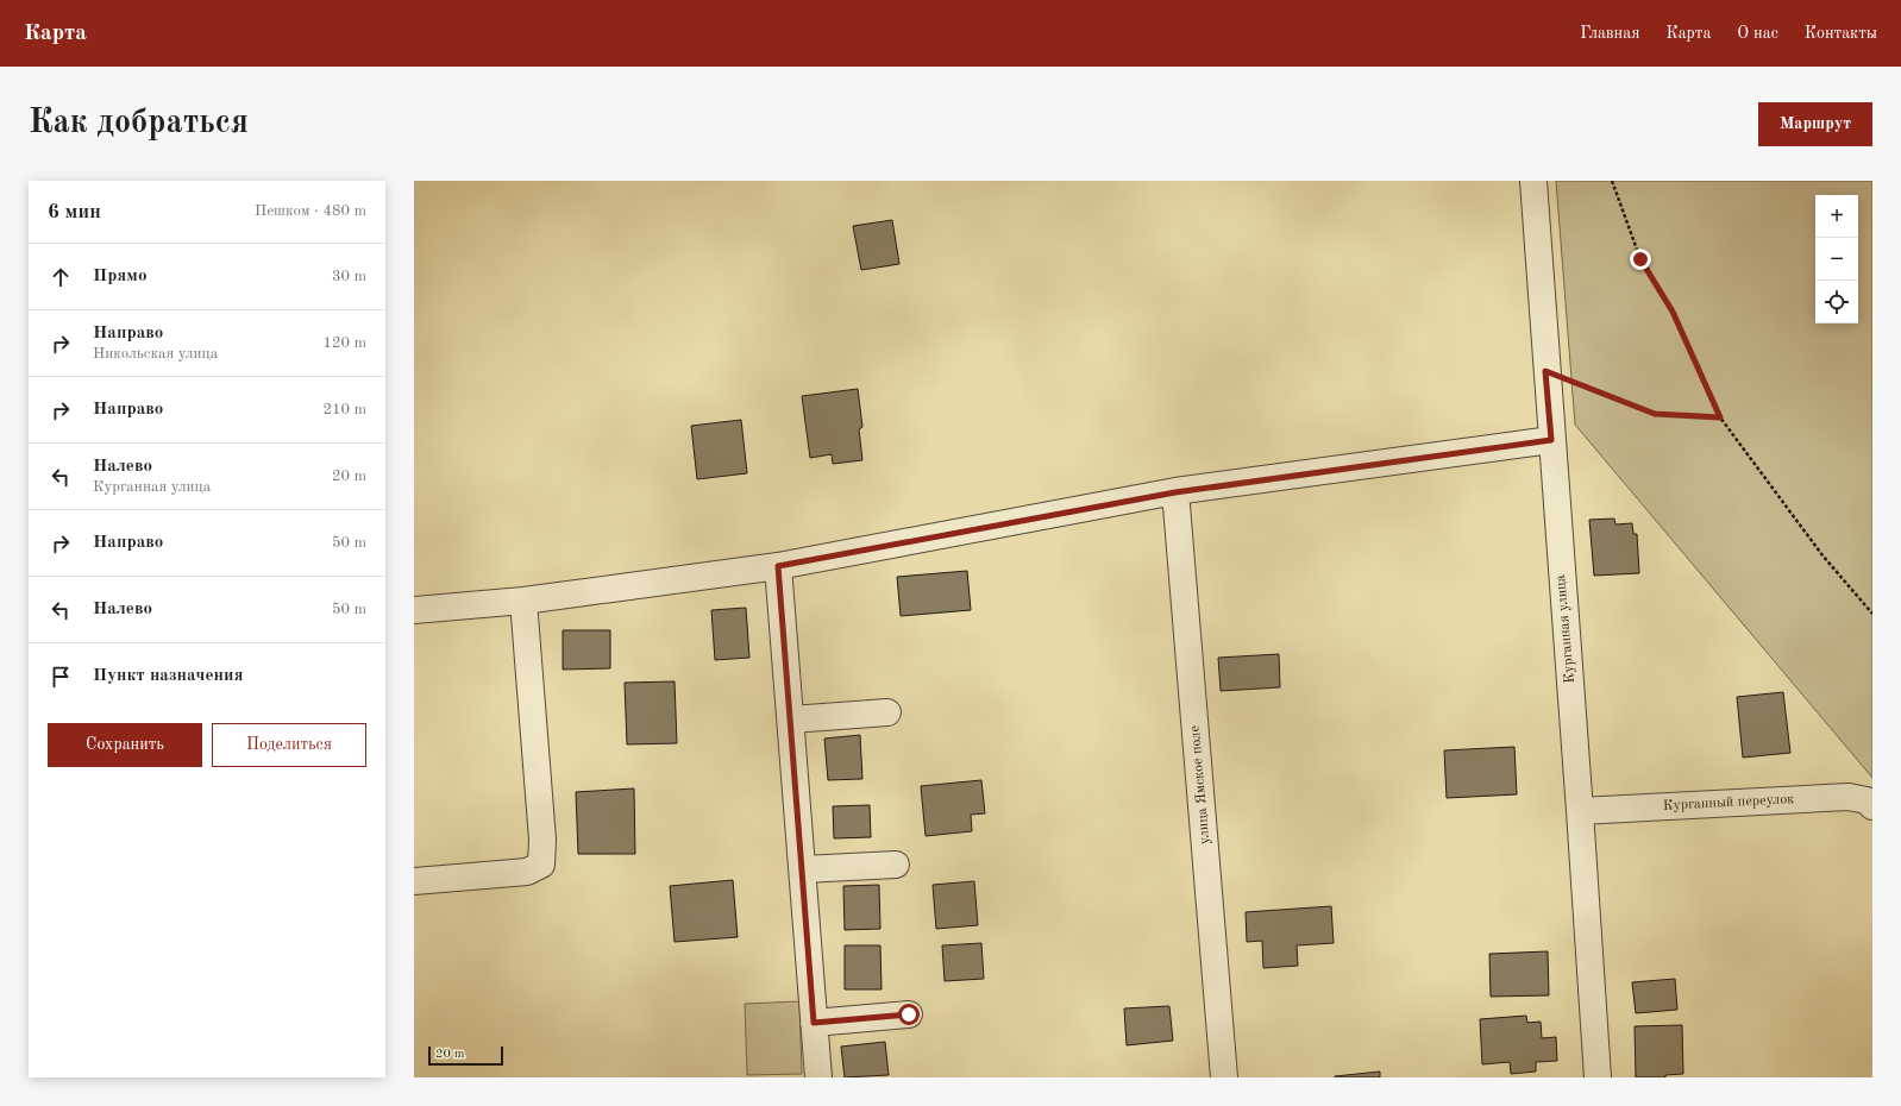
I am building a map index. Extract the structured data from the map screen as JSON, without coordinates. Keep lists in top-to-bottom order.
{
  "streets": {
    "street": ["Курганная улица", "улица Ямское поле", "Курганный переулок"]
  },
  "crossings": [
    ["Курганная улица", "Курганный переулок"]
  ],
  "scale_bar": "20 m",
  "page": {
    "header": "Карта",
    "nav": [
      "Главная",
      "Карта",
      "О нас",
      "Контакты"
    ],
    "buttons": [
      "Маршрут",
      ["Сохранить", "Поделиться"]
    ],
    "title": "Как добраться",
    "heading": ["6 мин", "Пешком · 480 m"],
    "map_buttons": ["+", "−"],
    "list": [
      ["Прямо", "30 m"],
      ["Направо", "Никольская улица", "120 m"],
      ["Направо", "210 m"],
      ["Налево", "Курганная улица", "20 m"],
      ["Направо", "50 m"],
      ["Налево", "50 m"],
      "Пункт назначения"
    ],
    "scale": "20 m"
  }
}
